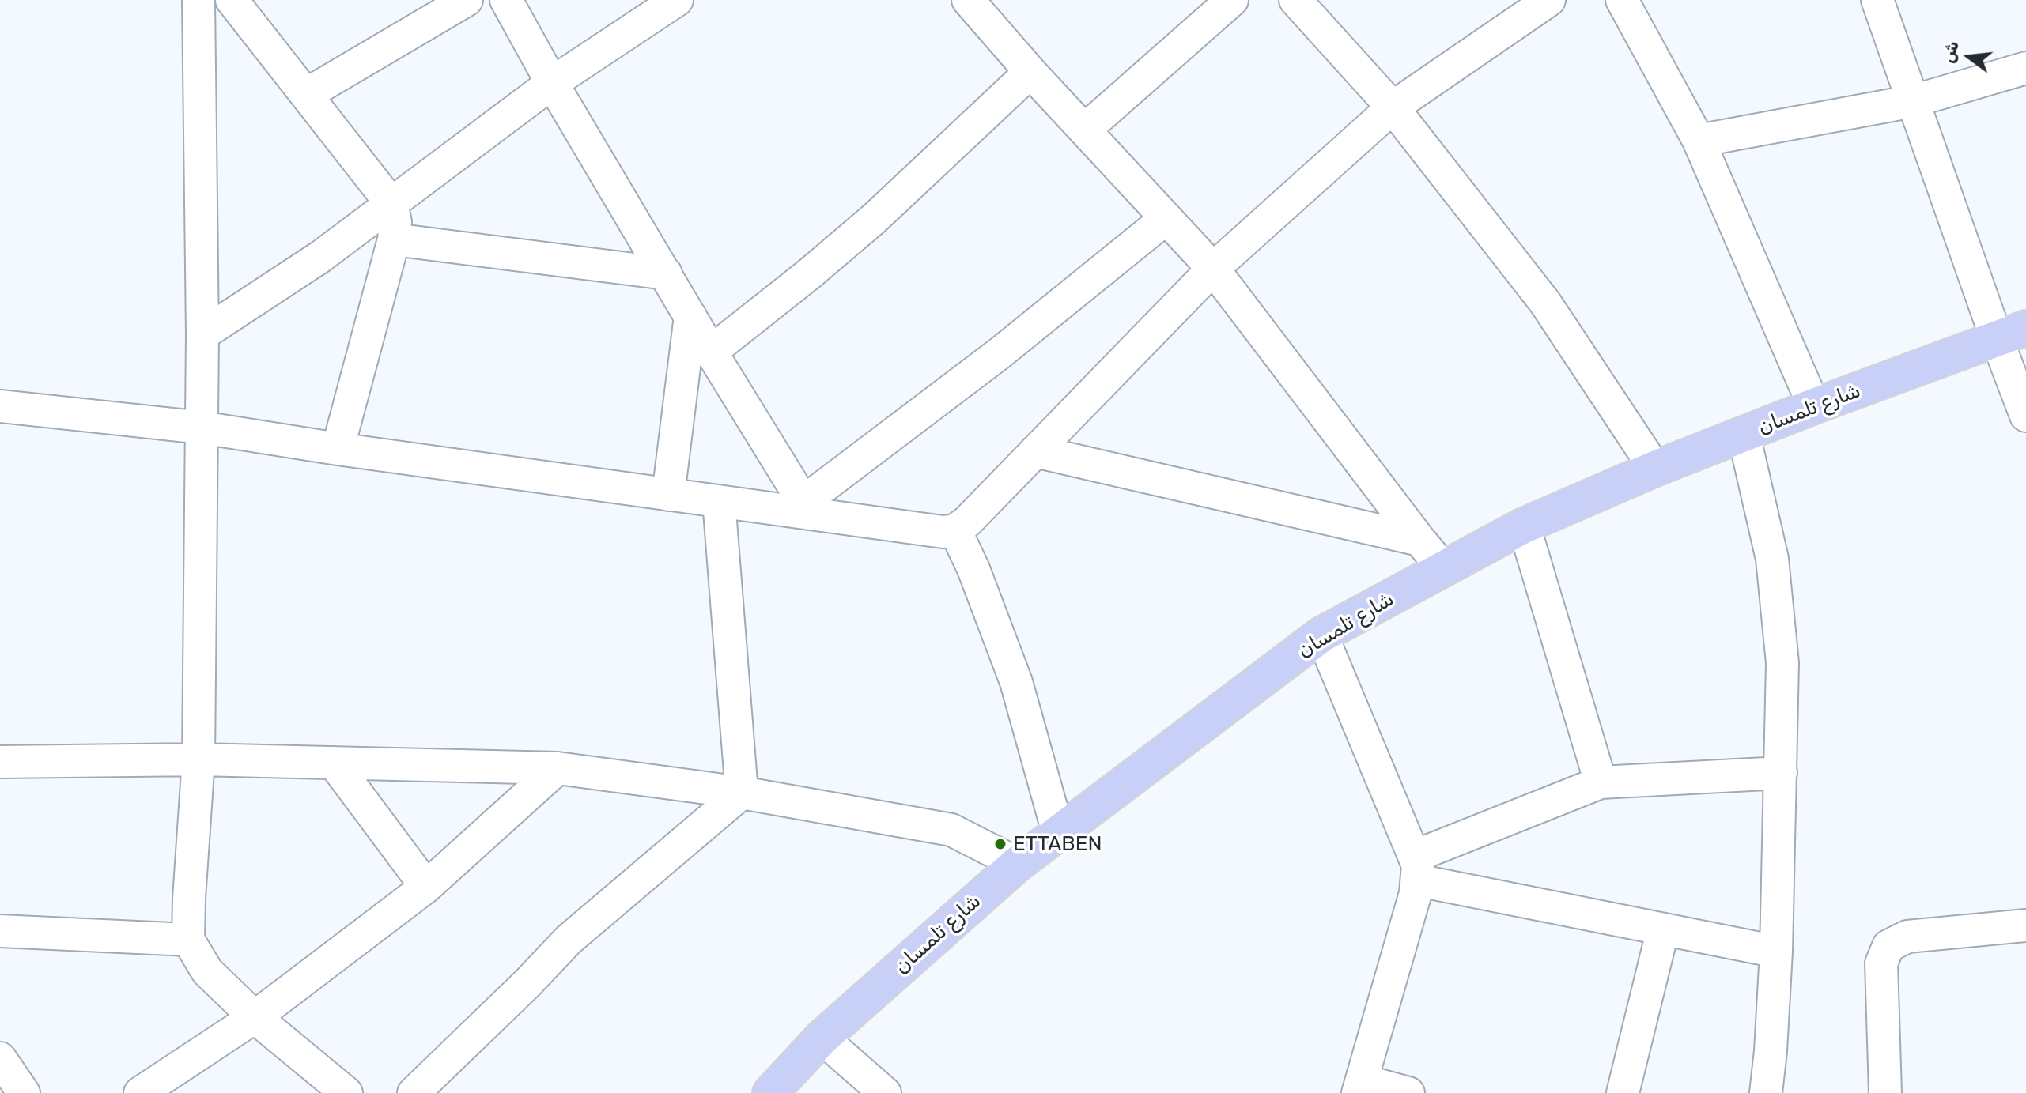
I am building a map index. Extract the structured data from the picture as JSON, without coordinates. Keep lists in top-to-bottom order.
{
  "streets": {
    "main road": ["شارع تلمسان"]
  },
  "places": ["ETTABEN"],
  "north": "left"
}
